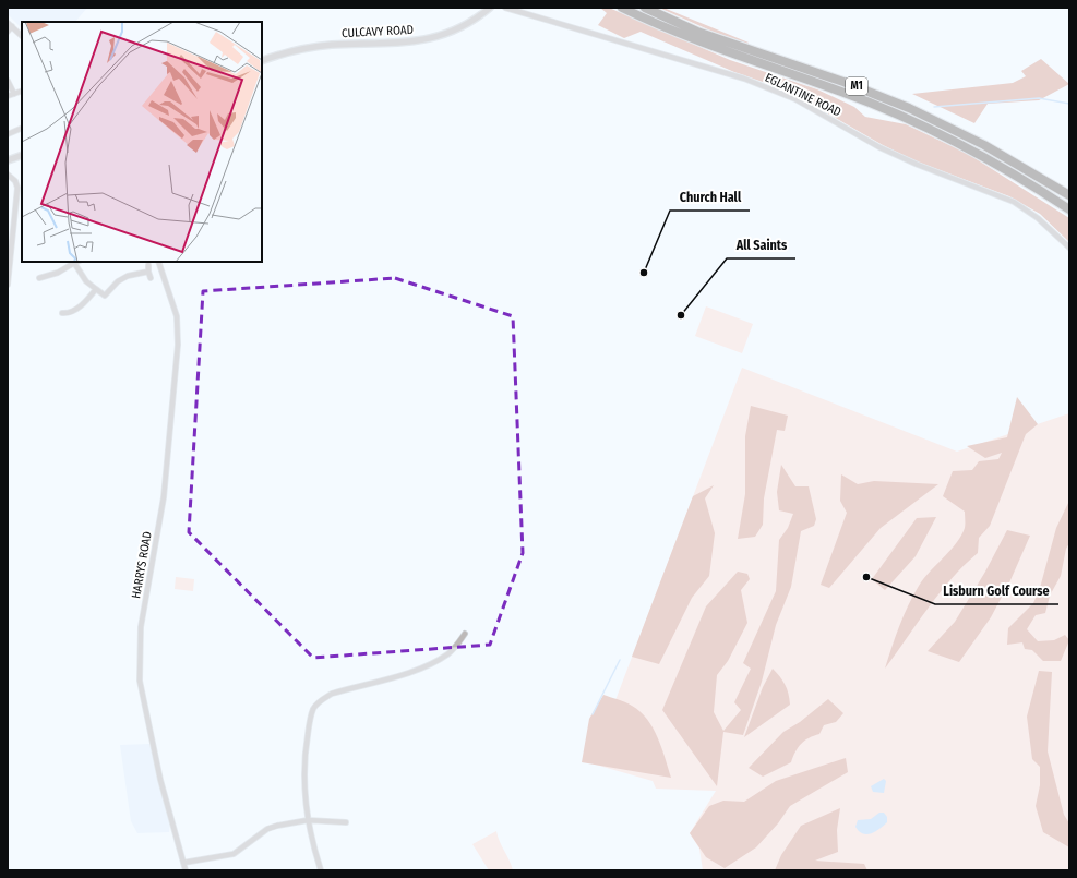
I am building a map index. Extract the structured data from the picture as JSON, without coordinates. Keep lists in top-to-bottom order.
{
  "streets": {
    "highway": ["M1"],
    "street": ["CULCAVY ROAD", "EGLANTINE ROAD", "HARRYS ROAD"]
  },
  "places": ["Church Hall", "All Saints", "Lisburn Golf Course"]
}
